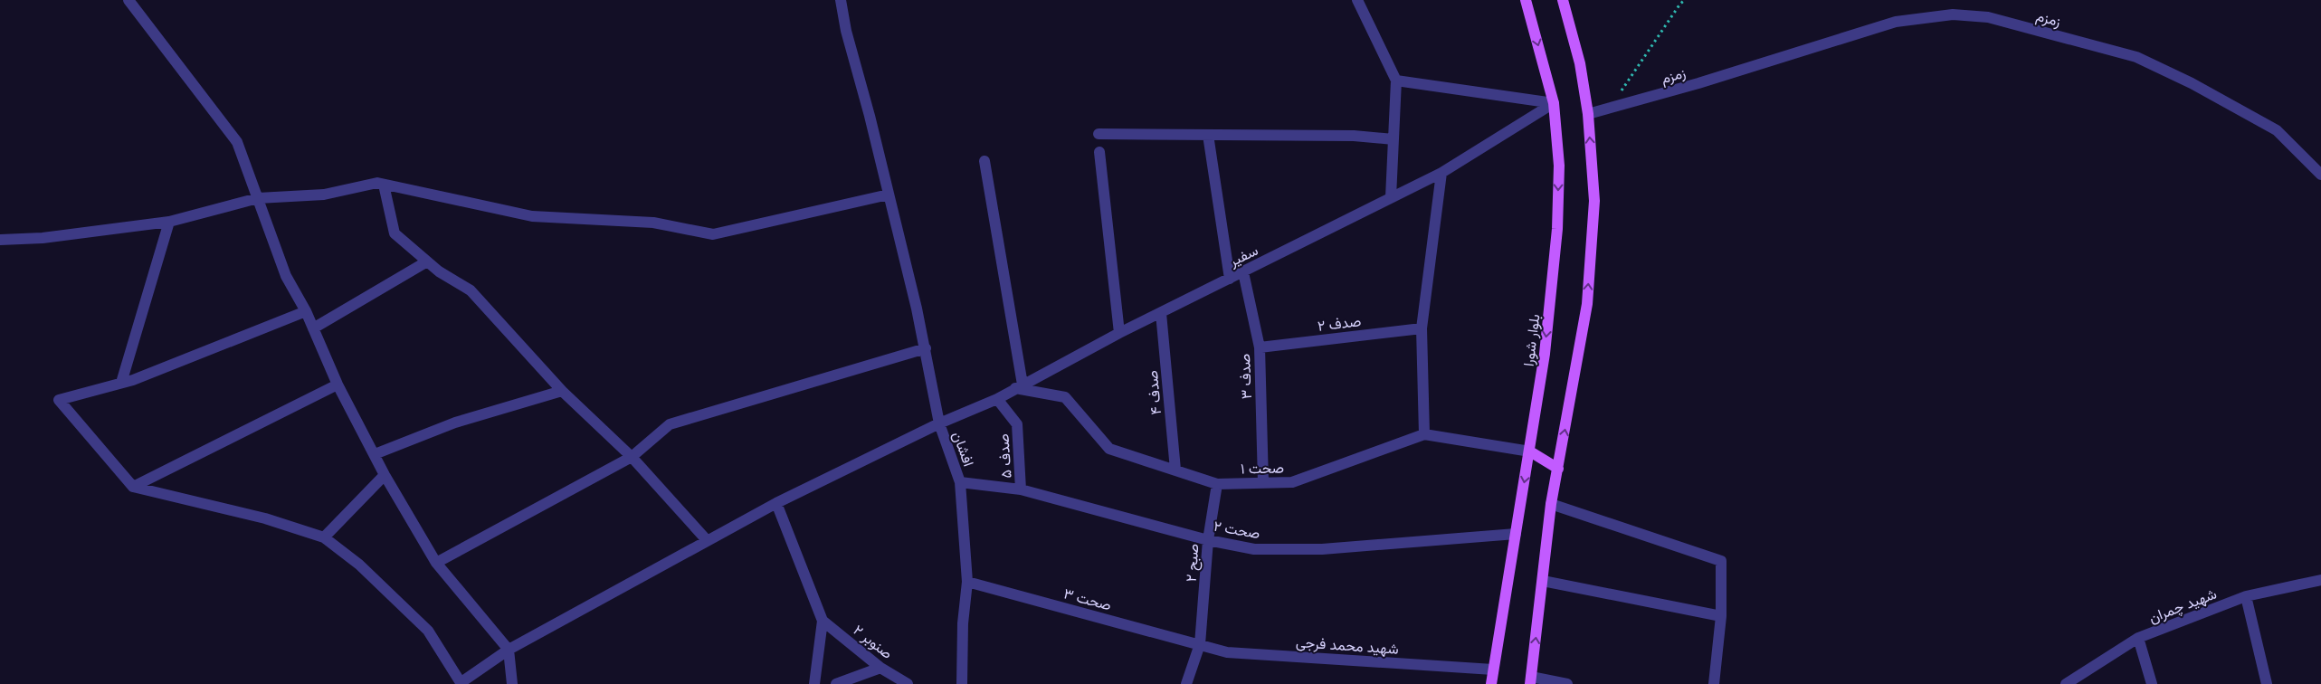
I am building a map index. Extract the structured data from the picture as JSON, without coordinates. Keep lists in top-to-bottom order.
{
  "streets": {
    "main road": ["بلوار شورا"],
    "street": [
      "زمزم",
      "سفیر",
      "صدف ۲",
      "صدف ۳",
      "صدف ۴",
      "افشان",
      "صدف ۵",
      "صحت ۱",
      "صحت ۲",
      "صبح ۲",
      "صحت ۳",
      "شهید چمران",
      "صنوبر ۲",
      "شهید محمد فرجی"
    ]
  },
  "crossings": [
    ["سفیر", "بلوار شورا"],
    ["سفیر", "صدف ۳"],
    ["سفیر", "صدف ۴"],
    ["سفیر", "افشان"],
    ["سفیر", "صدف ۵"],
    ["سفیر", "صحت ۱"],
    ["صدف ۲", "صدف ۳"],
    ["بلوار شورا", "صحت ۱"],
    ["بلوار شورا", "صحت ۲"],
    ["بلوار شورا", "شهید محمد فرجی"],
    ["صدف ۳", "صحت ۱"],
    ["صدف ۴", "صحت ۱"],
    ["افشان", "صحت ۲"],
    ["افشان", "صحت ۳"],
    ["صدف ۵", "صحت ۲"],
    ["صحت ۱", "صبح ۲"],
    ["صحت ۲", "صبح ۲"],
    ["صبح ۲", "صحت ۳"],
    ["صبح ۲", "شهید محمد فرجی"],
    ["صحت ۳", "شهید محمد فرجی"]
  ]
}
